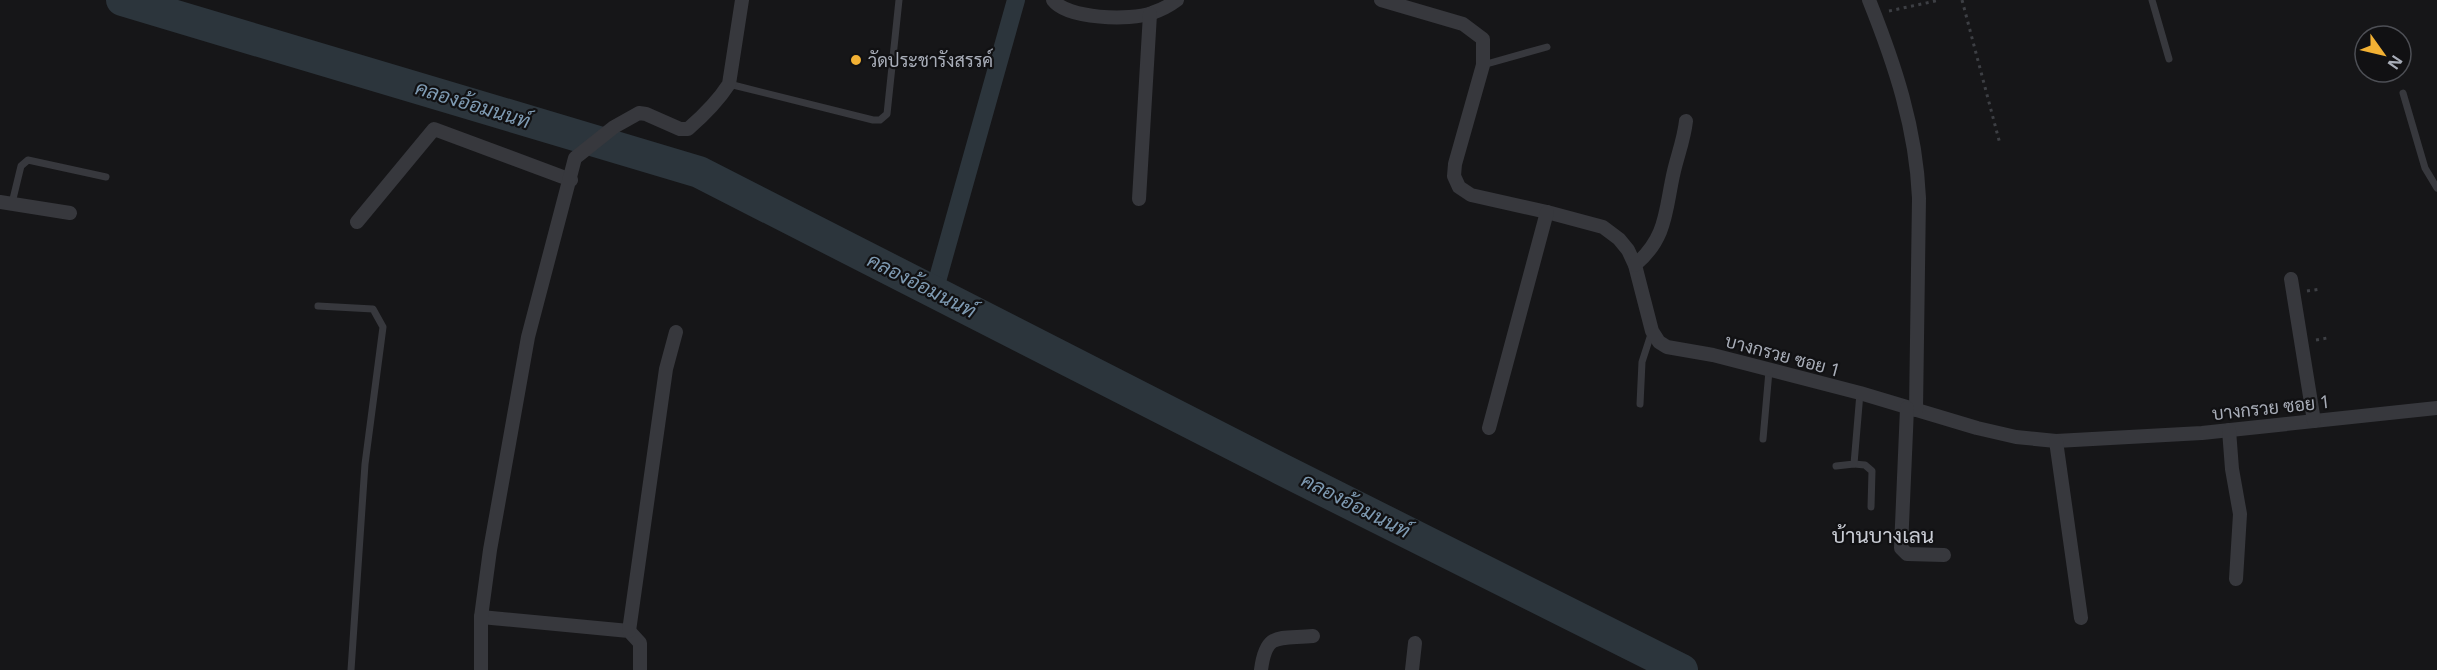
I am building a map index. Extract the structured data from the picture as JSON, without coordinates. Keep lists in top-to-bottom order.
{
  "streets": {
    "street": ["บางกรวย ซอย 1"]
  },
  "districts": ["บ้านบางเลน"],
  "water": ["คลองอ้อมนนท์"],
  "places": ["วัดประชารังสรรค์"],
  "north": "bottom right"
}
